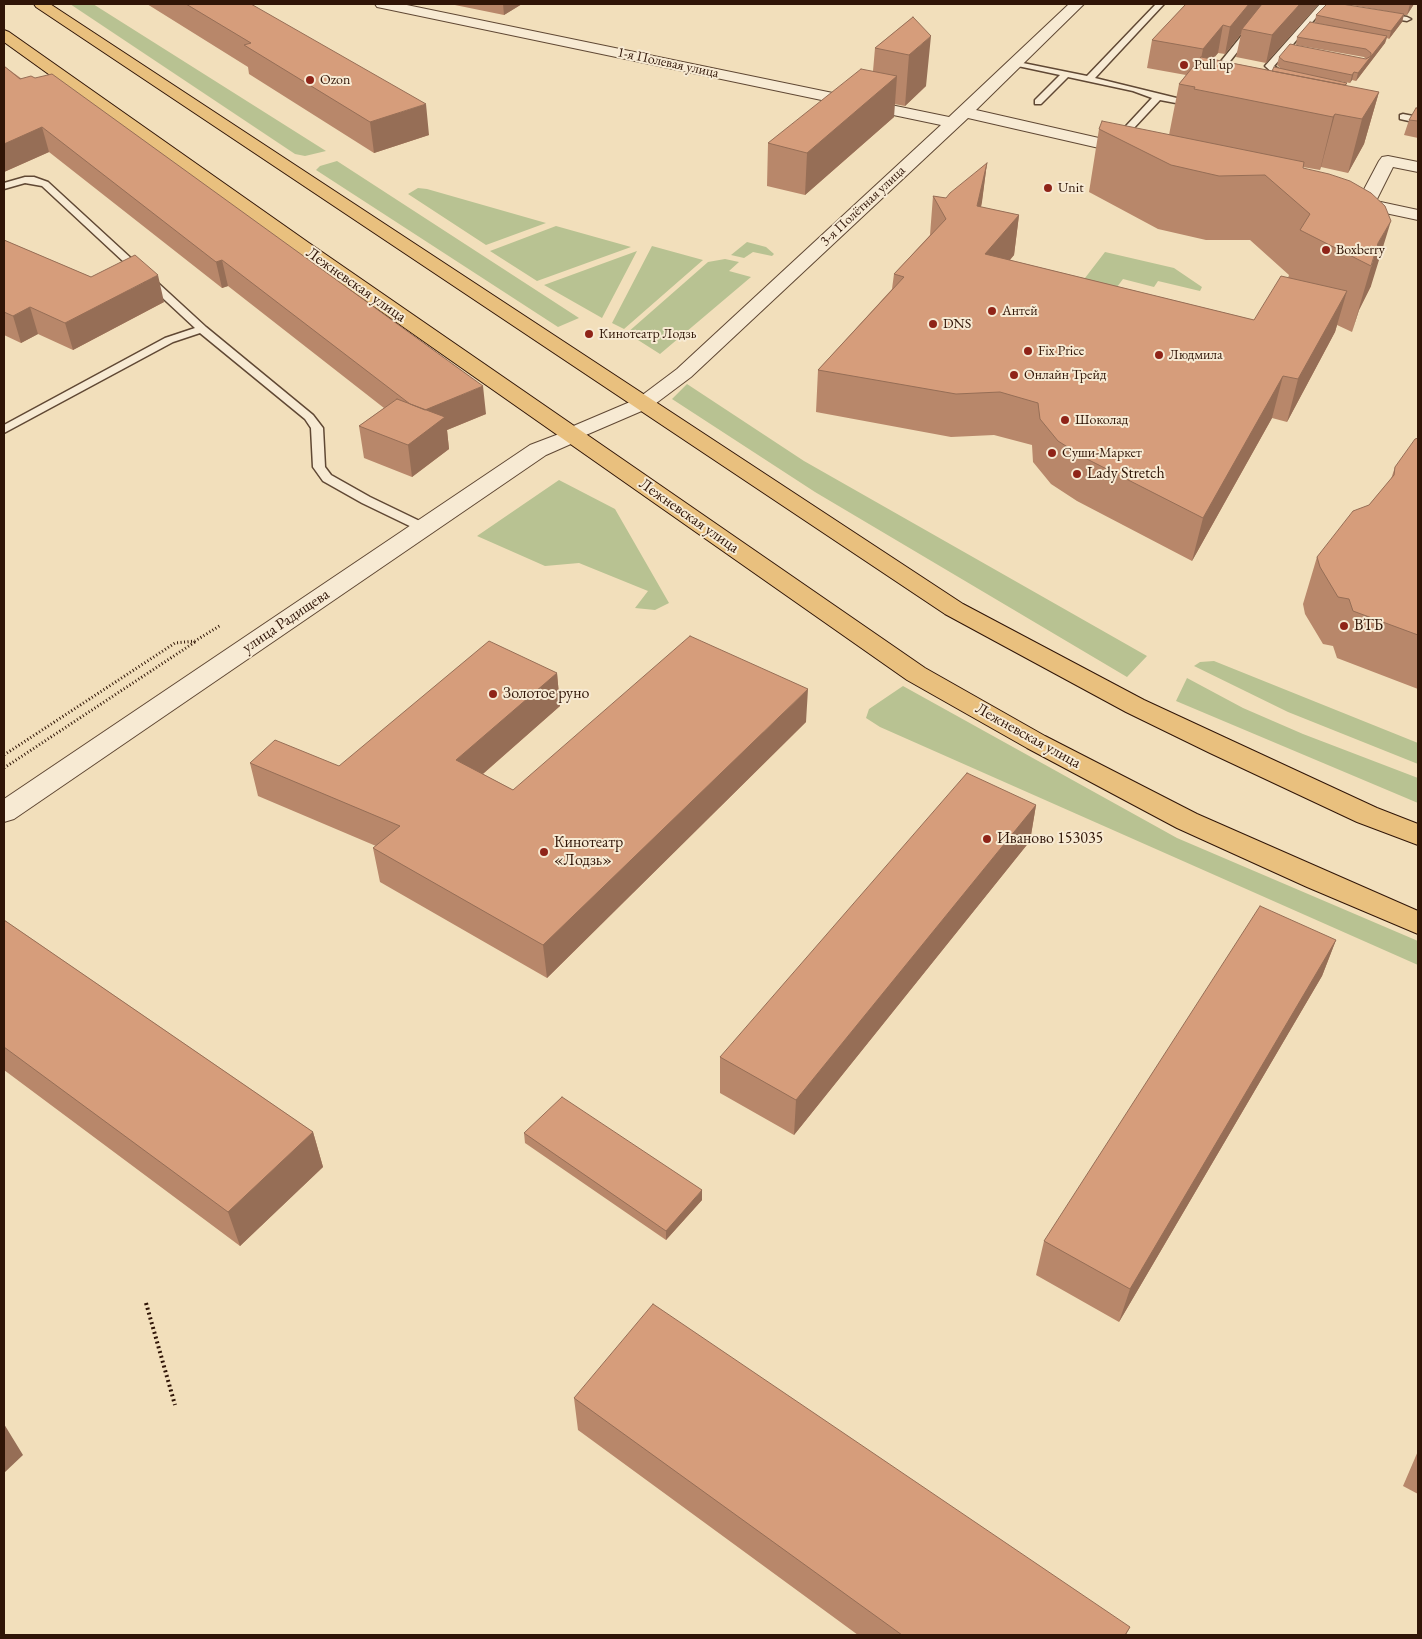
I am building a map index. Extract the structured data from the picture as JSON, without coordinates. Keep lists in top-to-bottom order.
{
  "streets": {
    "highway": ["Лежневская улица"],
    "street": ["1-я Полевая улица", "3-я Полётная улица", "улица Радищева"]
  },
  "crossings": [
    ["1-я Полевая улица", "3-я Полётная улица"],
    ["3-я Полётная улица", "Лежневская улица"],
    ["3-я Полётная улица", "улица Радищева"],
    ["Лежневская улица", "улица Радищева"]
  ],
  "places": [
    "Pull up",
    "Ozon",
    "Unit",
    "Boxberry",
    "Антей",
    "DNS",
    "Кинотеатр Лодзь",
    "Fix Price",
    "Людмила",
    "Онлайн Трейд",
    "Шоколад",
    "Суши-Маркет",
    "Lady Stretch",
    "ВТБ",
    "Золотое руно",
    "Иваново 153035",
    "Кинотеатр «Лодзь»"
  ]
}
